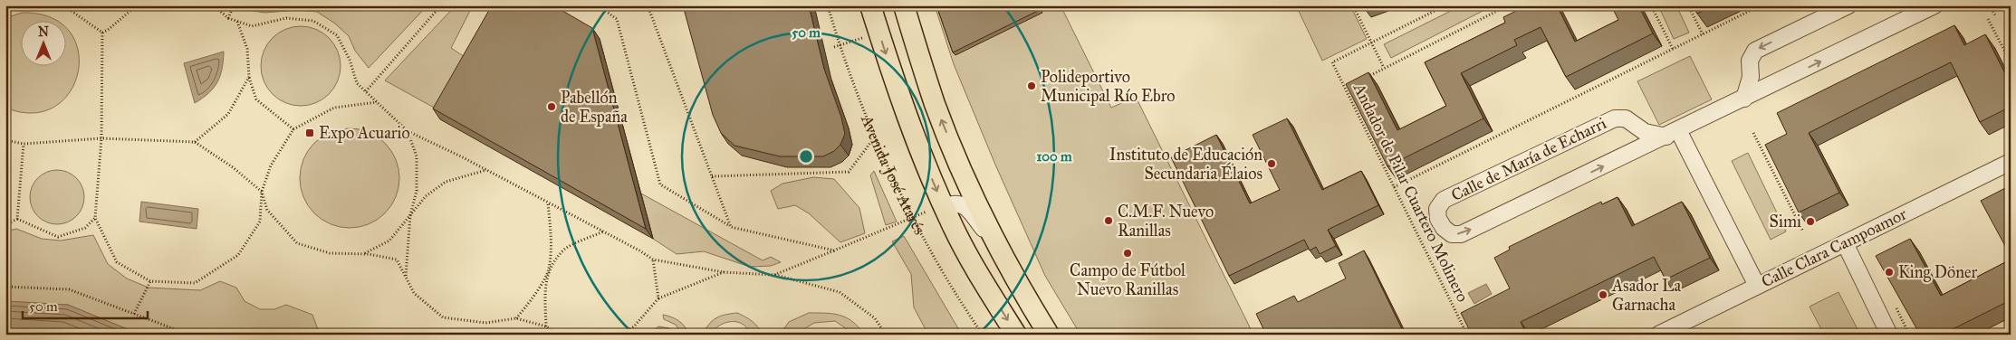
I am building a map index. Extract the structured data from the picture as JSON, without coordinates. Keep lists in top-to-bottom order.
{
  "streets": {
    "main road": ["Avenida José Atarés"],
    "street": ["Calle de María de Echarri", "Calle Clara Campoamor"],
    "path": ["Andador de Pilar Cuartero Molinero"]
  },
  "places": {
    "other": [
      "Polideportivo Municipal Río Ebro",
      "Pabellón de España",
      "Instituto de Educación Secundaria Élaios",
      "C.M.F. Nuevo Ranillas",
      "Simi",
      "Campo de Fútbol Nuevo Ranillas",
      "King Döner",
      "Asador La Garnacha"
    ],
    "transit": ["Expo Acuario"]
  },
  "scale_bar": "50 m",
  "north": "top",
  "rings": ["50 m", "100 m"]
}
